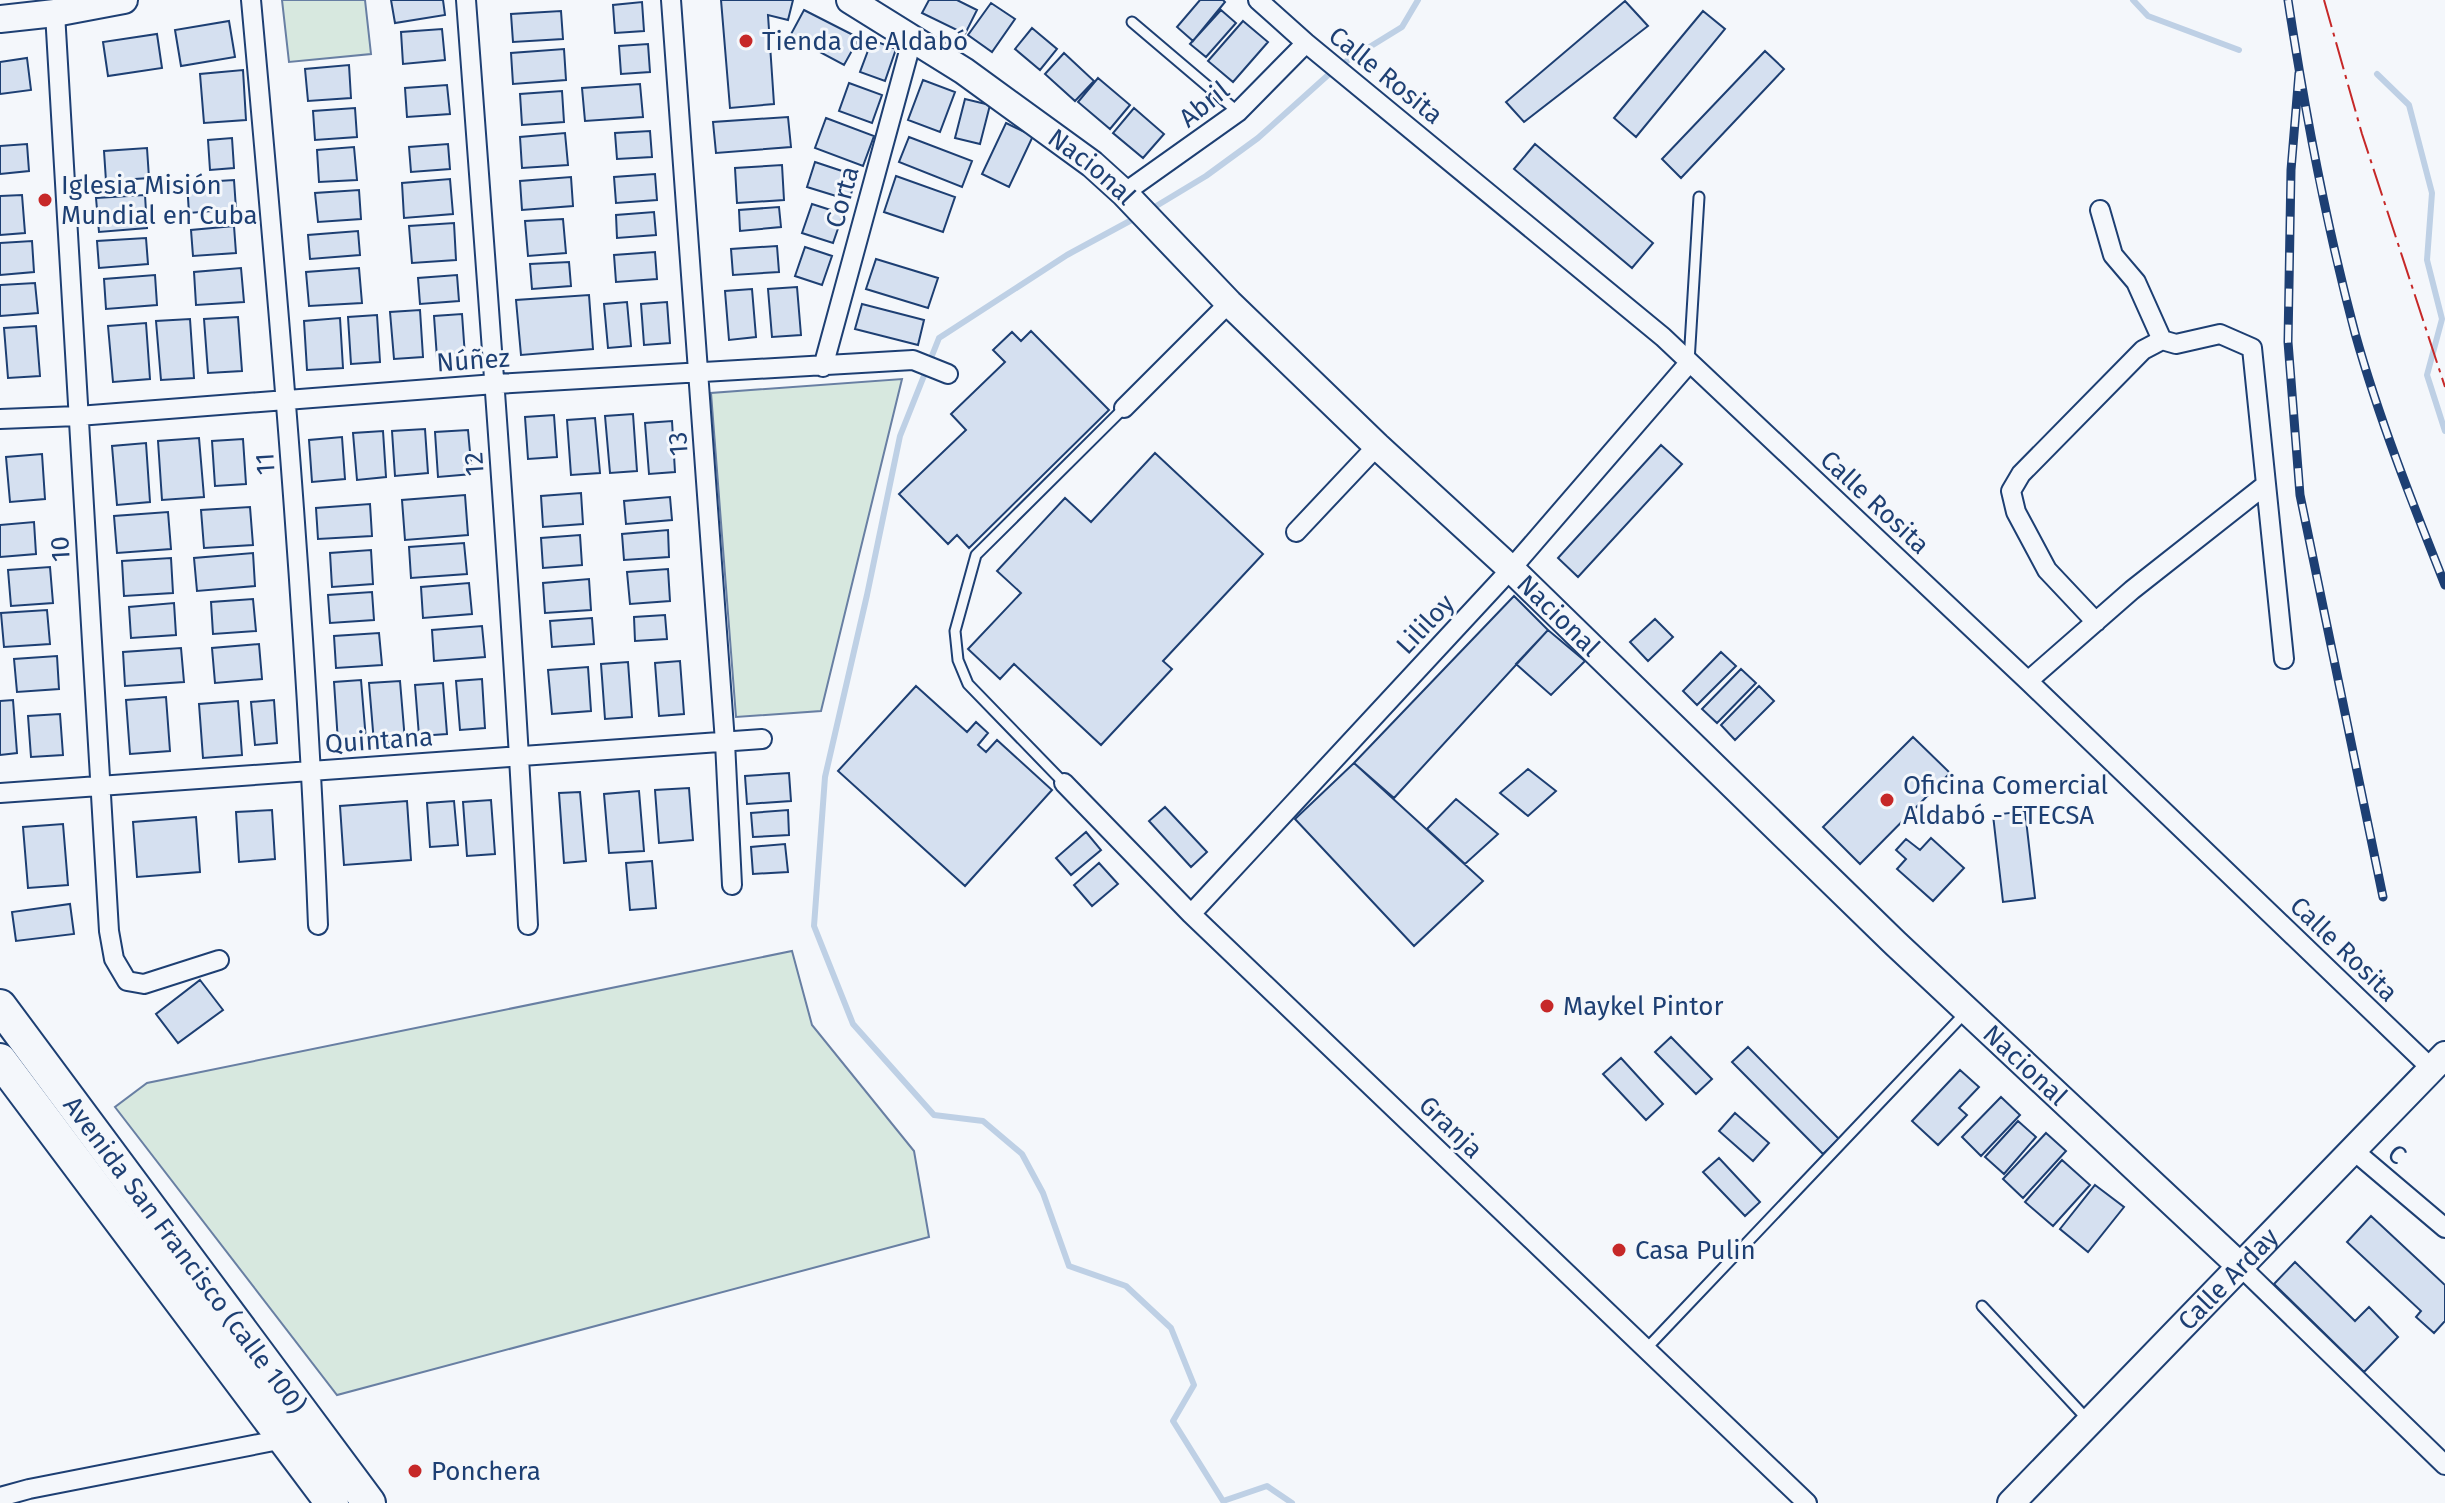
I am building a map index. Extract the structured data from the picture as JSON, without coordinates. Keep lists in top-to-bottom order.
{
  "streets": {
    "highway": ["Avenida San Francisco (calle 100)"],
    "street": [
      "Calle Rosita",
      "Abril",
      "Nacional",
      "Corta",
      "Núñez",
      "13",
      "11",
      "12",
      "10",
      "Lililoy",
      "Quintana",
      "Granja",
      "C",
      "Calle Arday"
    ]
  },
  "crossings": [
    ["Calle Rosita", "Abril"],
    ["Calle Rosita", "Lililoy"],
    ["Calle Rosita", "Calle Arday"],
    ["Abril", "Nacional"],
    ["Nacional", "Corta"],
    ["Nacional", "Lililoy"],
    ["Nacional", "Calle Arday"],
    ["Corta", "Núñez"],
    ["Núñez", "13"],
    ["Núñez", "11"],
    ["Núñez", "12"],
    ["Núñez", "10"],
    ["13", "Quintana"],
    ["11", "Quintana"],
    ["12", "Quintana"],
    ["10", "Quintana"],
    ["Lililoy", "Granja"],
    ["C", "Calle Arday"]
  ],
  "places": [
    "Tienda de Aldabó",
    "Iglesia Misión Mundial en Cuba",
    "Oficina Comercial Aldabó - ETECSA",
    "Maykel Pintor",
    "Casa Pulin",
    "Ponchera"
  ]
}
